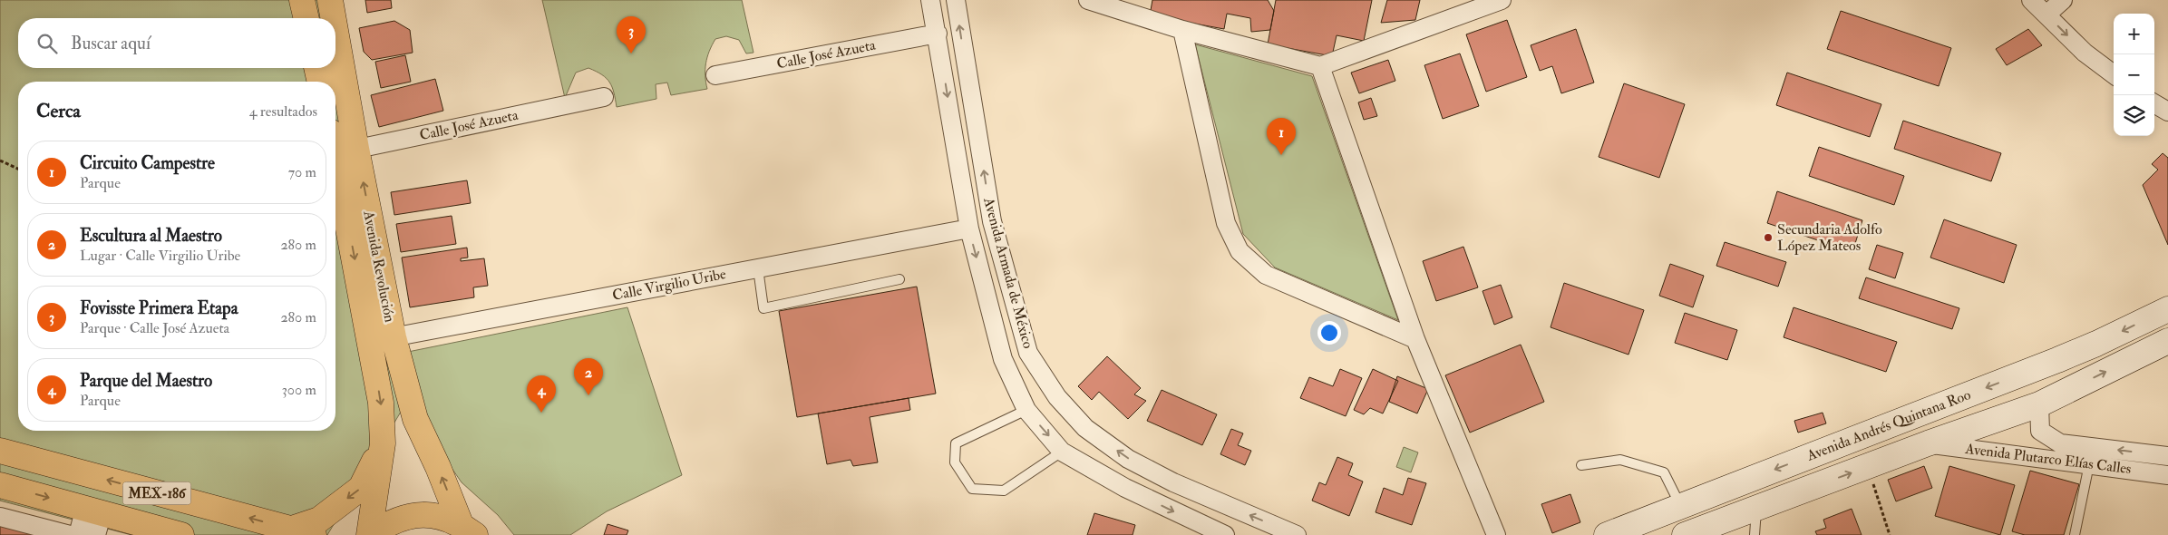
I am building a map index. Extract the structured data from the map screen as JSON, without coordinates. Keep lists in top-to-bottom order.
{
  "streets": {
    "main road": ["Avenida Revolución", "Avenida Andrés Quintana Roo", "MEX-186"],
    "street": [
      "Calle José Azueta",
      "Avenida Armada de México",
      "Calle Virgilio Uribe",
      "Avenida Plutarco Elías Calles"
    ]
  },
  "crossings": [
    ["Calle José Azueta", "Avenida Revolución"],
    ["Calle José Azueta", "Avenida Armada de México"],
    ["Avenida Revolución", "Calle Virgilio Uribe"],
    ["Avenida Armada de México", "Calle Virgilio Uribe"],
    ["Avenida Andrés Quintana Roo", "Avenida Plutarco Elías Calles"]
  ],
  "places": ["Secundaria Adolfo López Mateos"],
  "page": {
    "map_buttons": ["+", "−"],
    "pins": [
      "3",
      "1",
      "2",
      "4"
    ],
    "search": "Buscar aquí",
    "heading": ["Cerca", "4 resultados"],
    "list": [
      {
        "mark": "1",
        "name": "Circuito Campestre",
        "note": "Parque",
        "value": "70 m"
      },
      {
        "mark": "2",
        "name": "Escultura al Maestro",
        "note": "Lugar · Calle Virgilio Uribe",
        "value": "280 m"
      },
      {
        "mark": "3",
        "name": "Fovisste Primera Etapa",
        "note": "Parque · Calle José Azueta",
        "value": "280 m"
      },
      {
        "mark": "4",
        "name": "Parque del Maestro",
        "note": "Parque",
        "value": "300 m"
      }
    ]
  }
}
